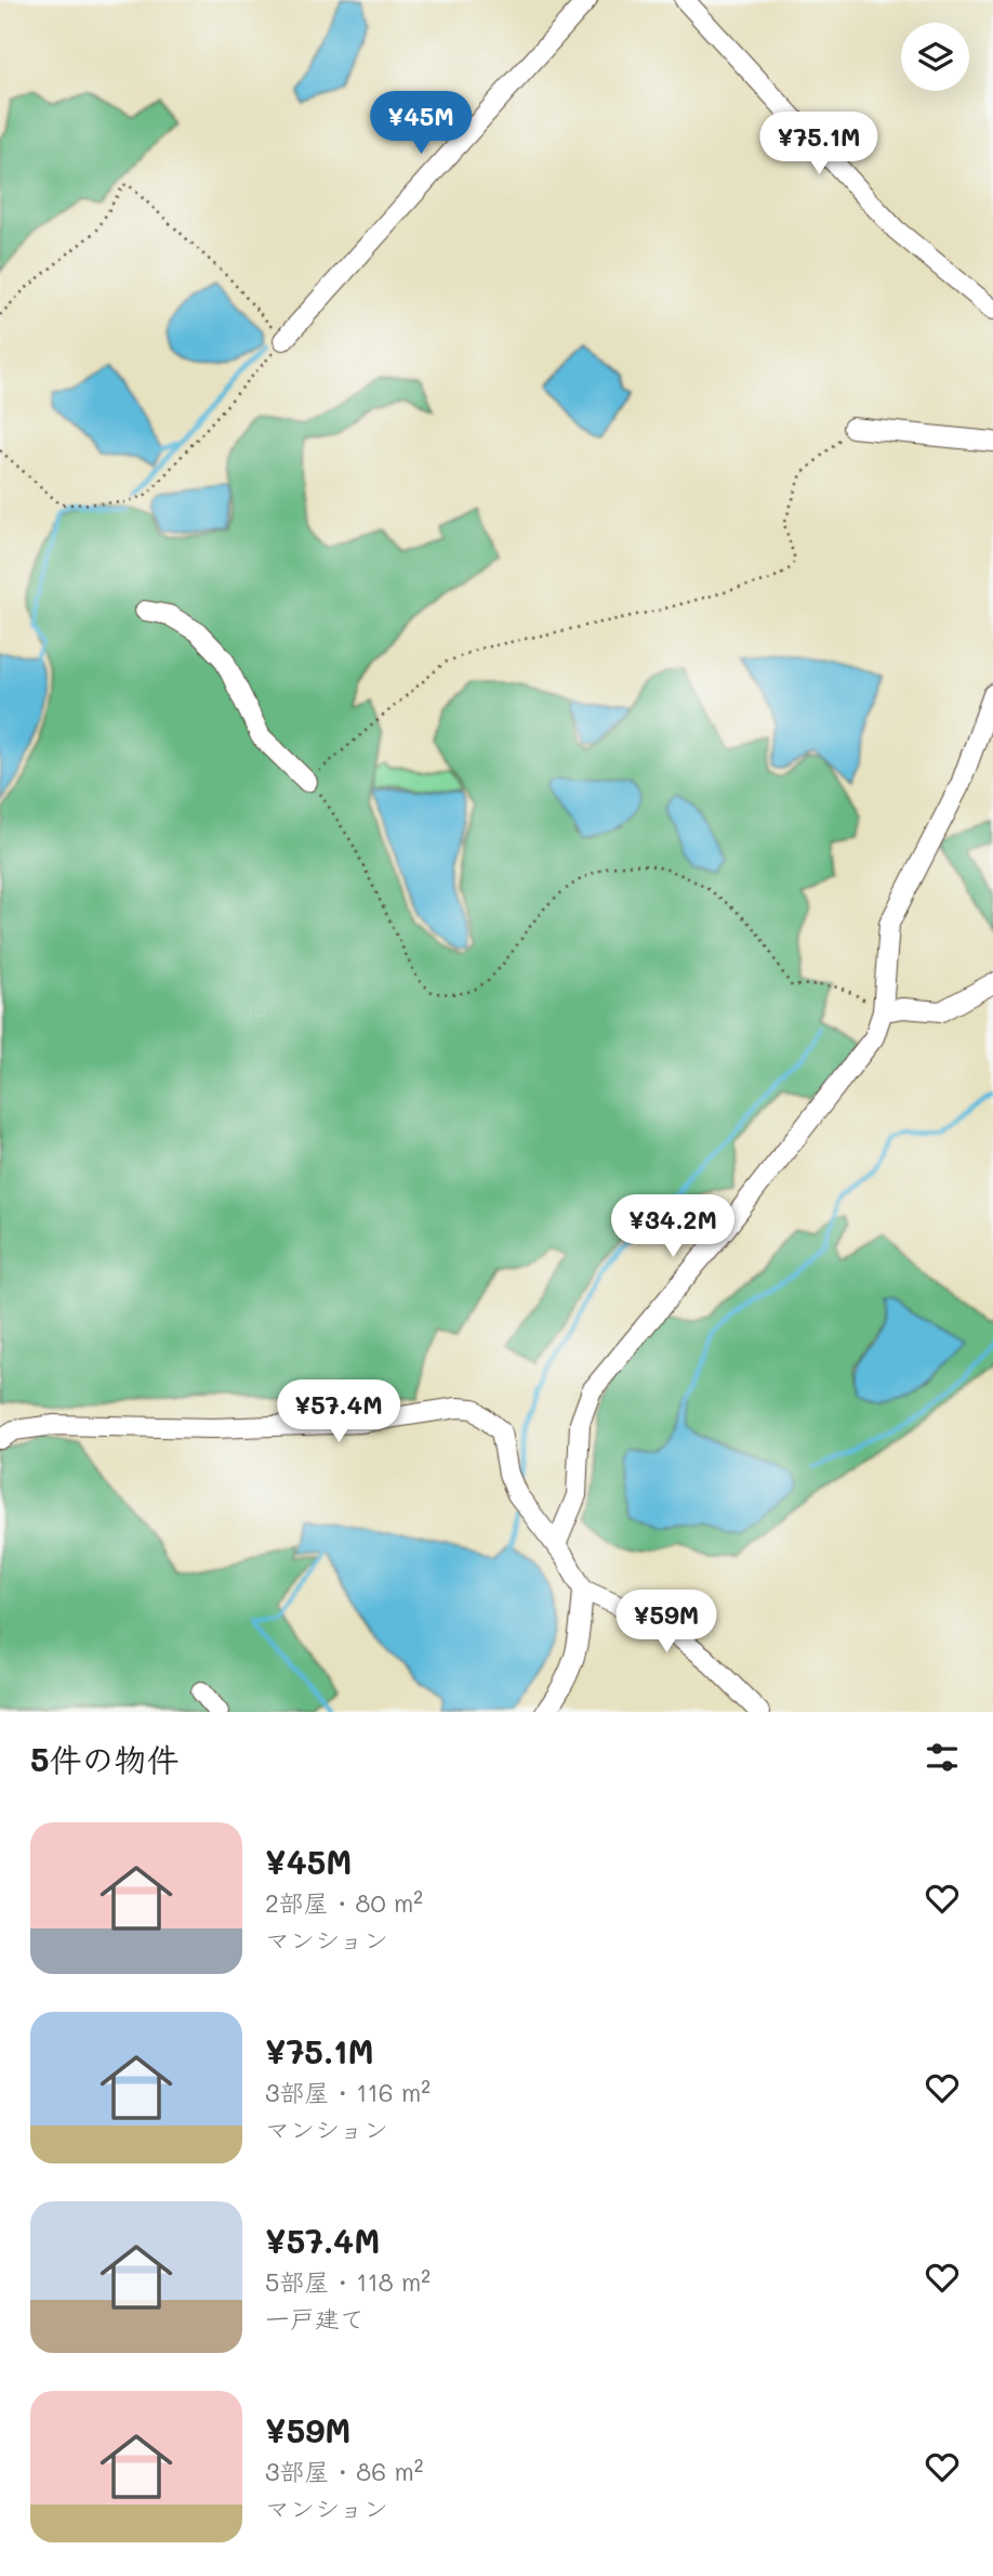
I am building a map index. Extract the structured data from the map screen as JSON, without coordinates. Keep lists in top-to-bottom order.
{
  "page": {
    "price": [
      "¥45M",
      "¥75.1M",
      "¥34.2M",
      "¥57.4M",
      "¥59M"
    ],
    "heading": "5件の物件",
    "list": [
      {
        "name": "¥45M",
        "note": "2部屋 · 80 m² · マンション"
      },
      {
        "name": "¥75.1M",
        "note": "3部屋 · 116 m² · マンション"
      },
      {
        "name": "¥57.4M",
        "note": "5部屋 · 118 m² · 一戸建て"
      },
      {
        "name": "¥59M",
        "note": "3部屋 · 86 m² · マンション"
      }
    ]
  }
}
